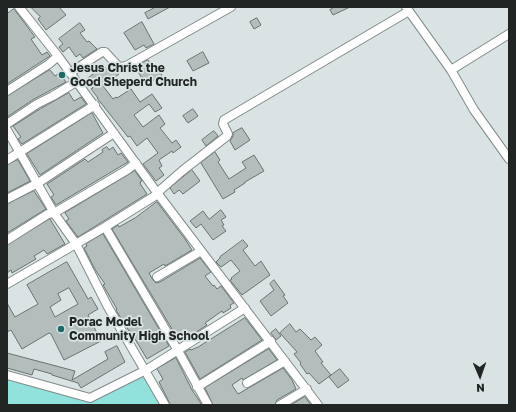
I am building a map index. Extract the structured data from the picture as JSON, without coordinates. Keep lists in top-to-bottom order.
{
  "places": ["Jesus Christ the Good Sheperd Church", "Porac Model Community High School"],
  "north": "bottom"
}
